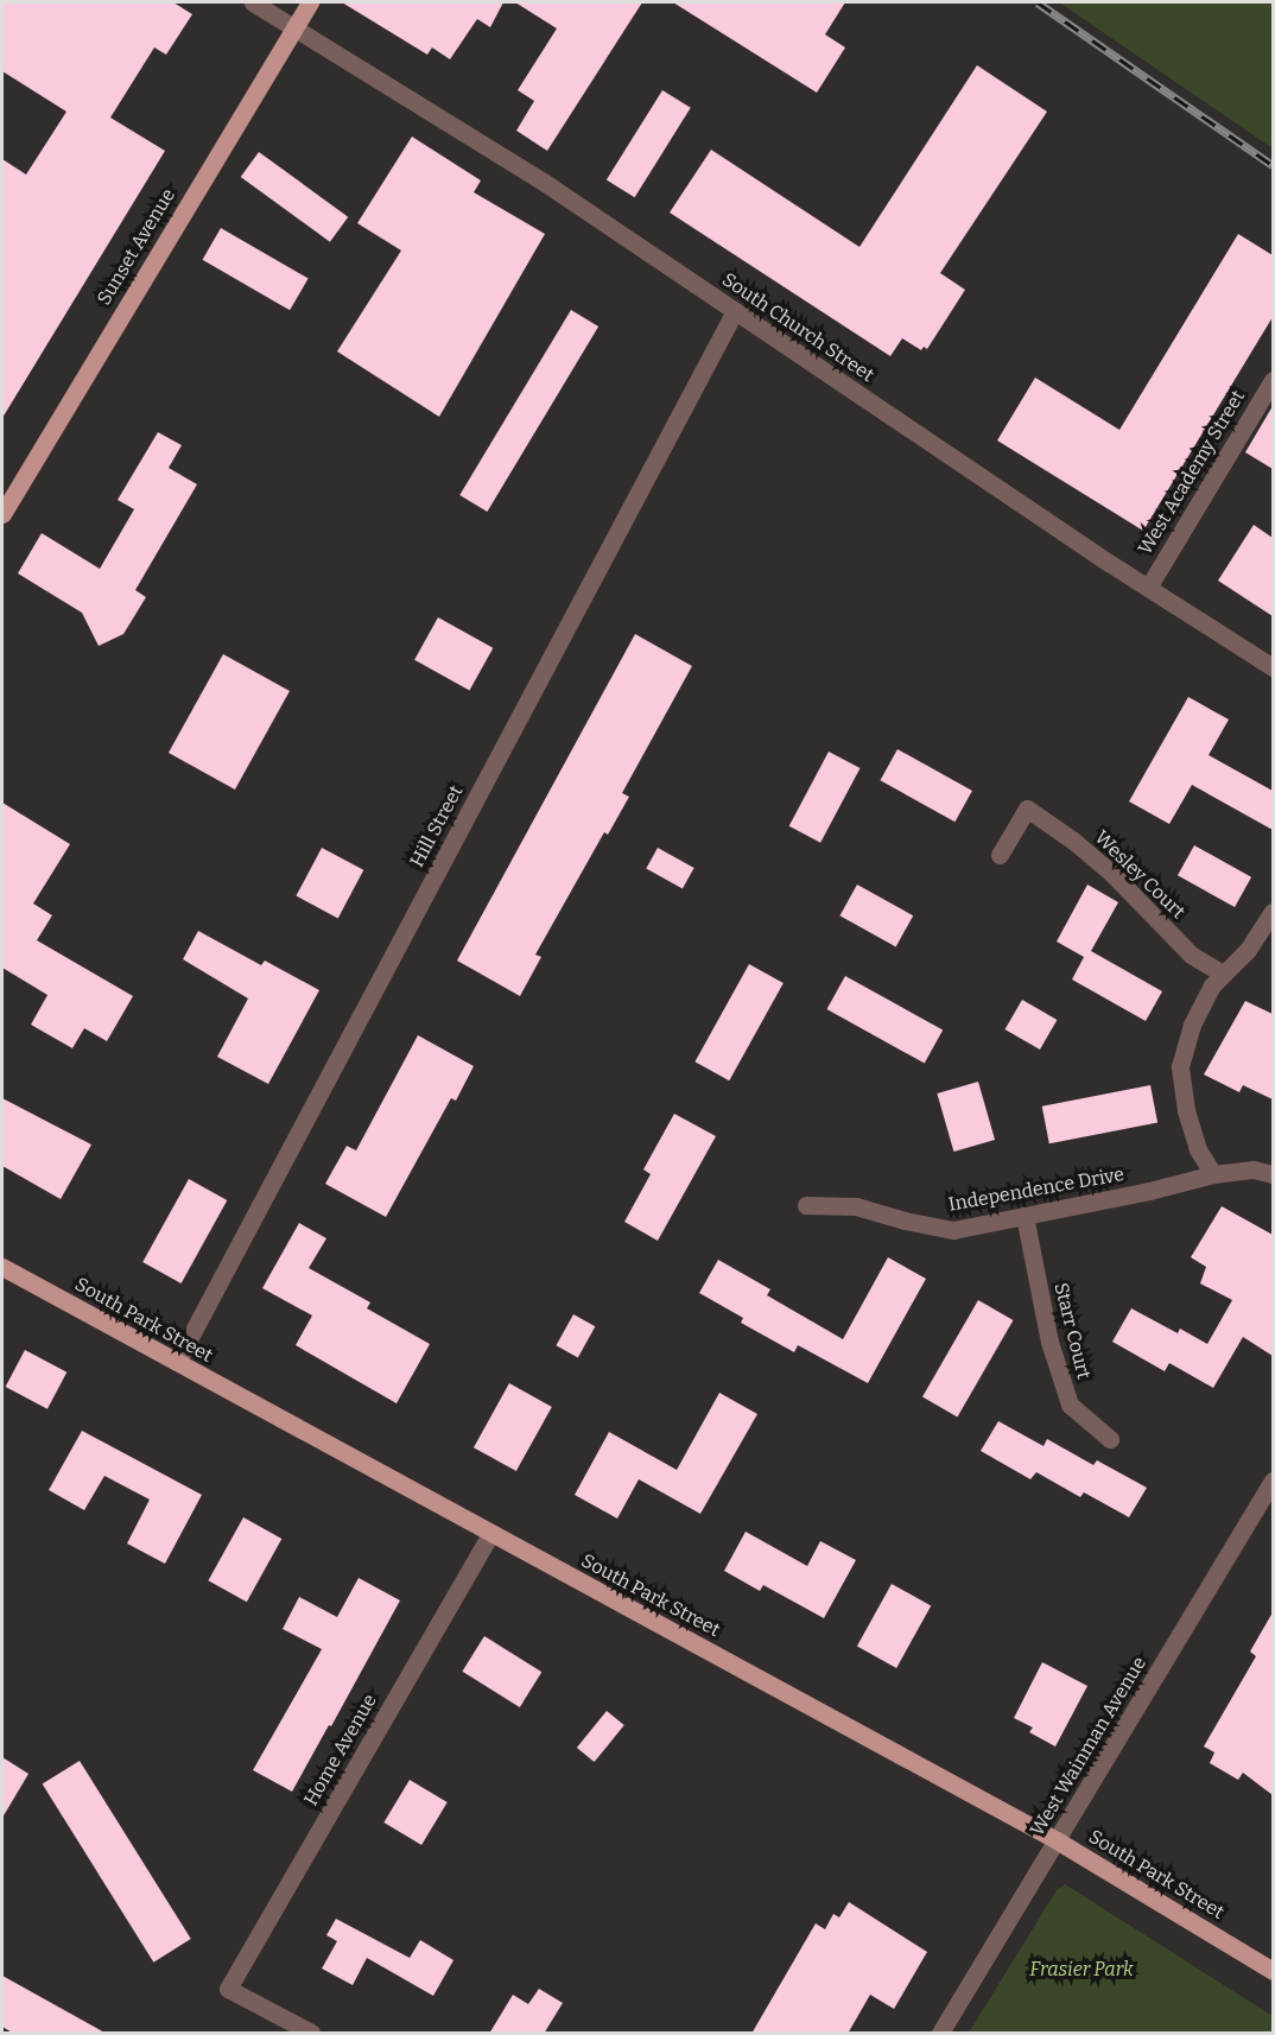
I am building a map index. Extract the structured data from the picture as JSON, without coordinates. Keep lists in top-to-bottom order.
{
  "streets": {
    "main road": ["Sunset Avenue", "South Park Street"],
    "street": [
      "South Church Street",
      "West Academy Street",
      "Hill Street",
      "Wesley Court",
      "Independence Drive",
      "Starr Court",
      "West Wainman Avenue",
      "Home Avenue"
    ]
  },
  "crossings": [
    ["Sunset Avenue", "South Church Street"],
    ["South Church Street", "West Academy Street"],
    ["South Church Street", "Hill Street"],
    ["Hill Street", "South Park Street"],
    ["Independence Drive", "Starr Court"],
    ["South Park Street", "West Wainman Avenue"],
    ["South Park Street", "Home Avenue"]
  ],
  "parks": ["Frasier Park"]
}
